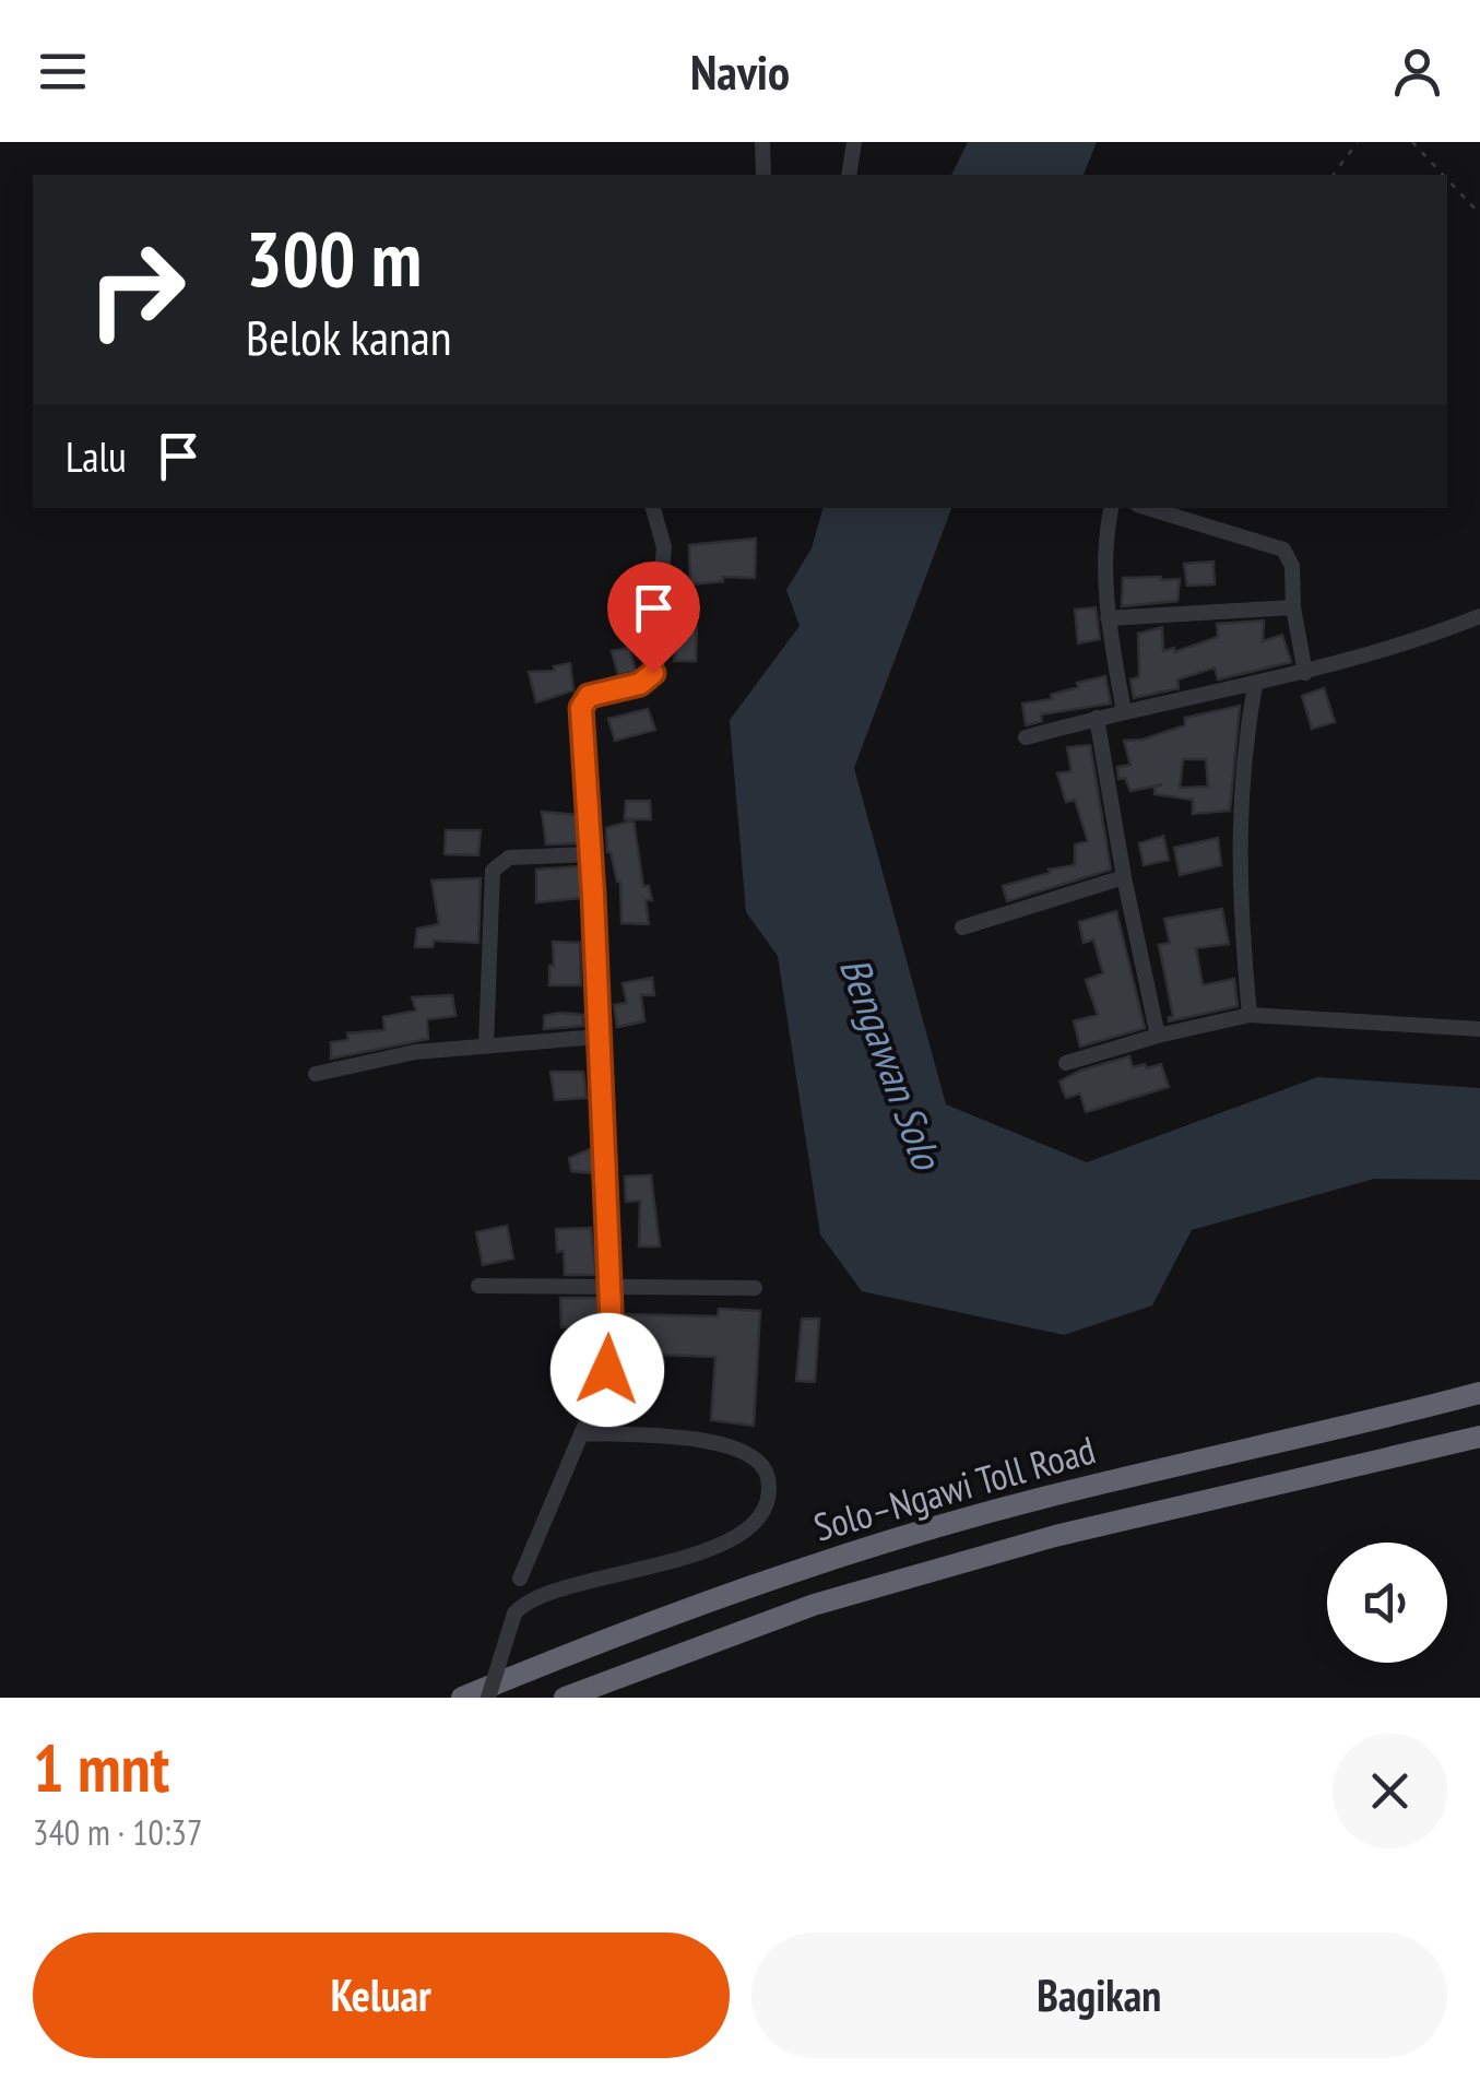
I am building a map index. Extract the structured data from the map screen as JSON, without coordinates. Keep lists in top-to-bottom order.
{
  "streets": {
    "highway": ["Solo–Ngawi Toll Road"]
  },
  "water": ["Bengawan Solo"],
  "page": {
    "header": "Navio",
    "turn": ["300 m", "Belok kanan"],
    "then": "Lalu",
    "heading": ["1 mnt", "340 m · 10:37"],
    "buttons": ["Keluar", "Bagikan"]
  }
}
